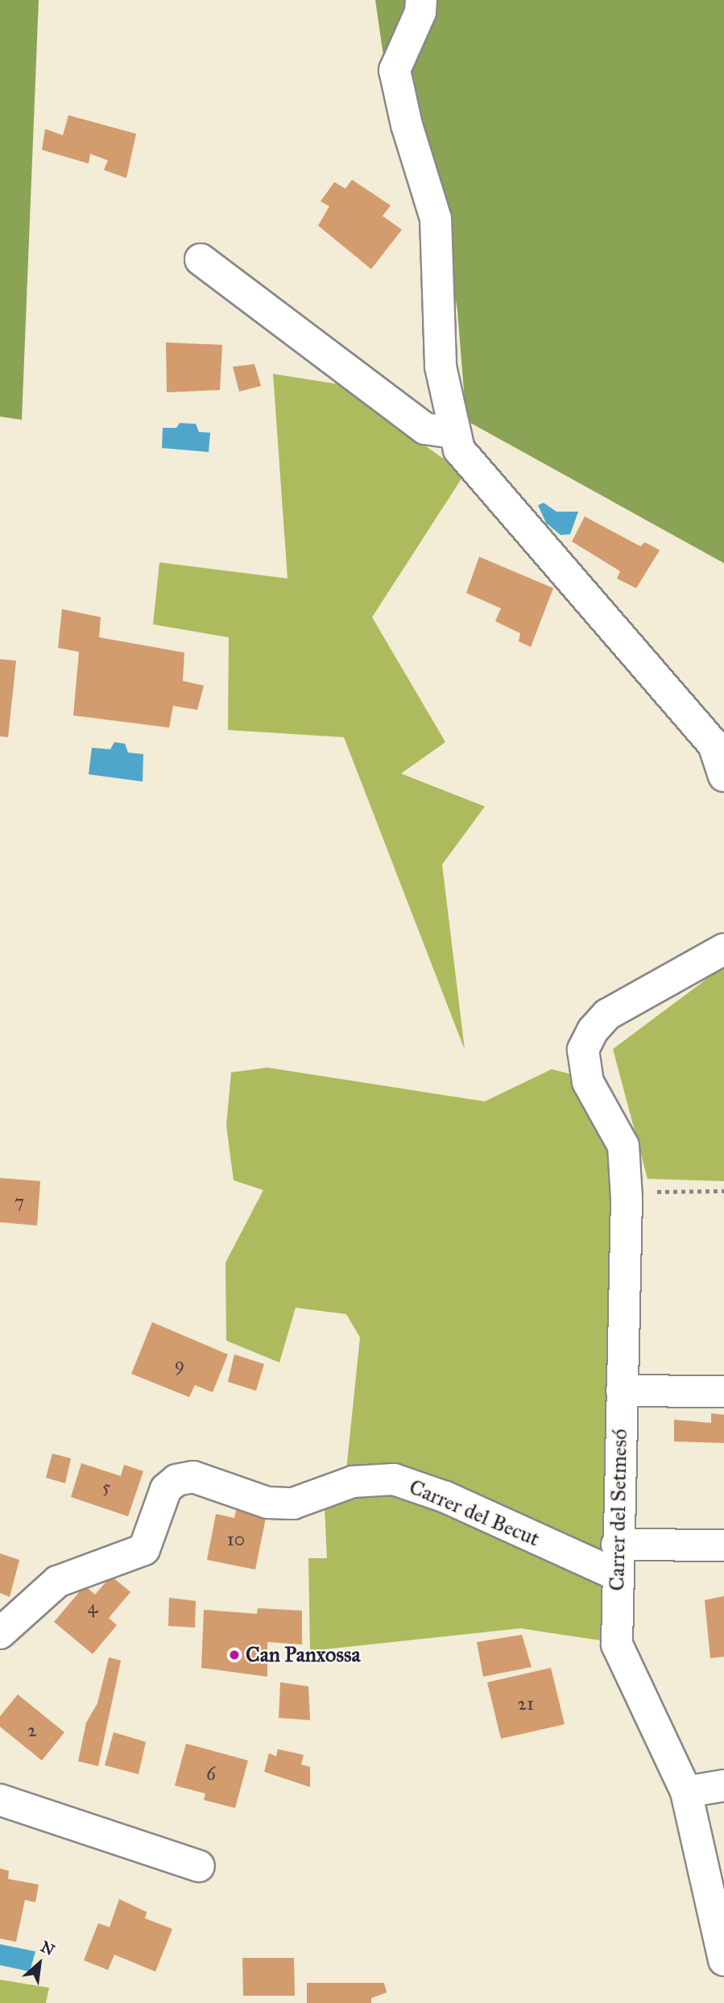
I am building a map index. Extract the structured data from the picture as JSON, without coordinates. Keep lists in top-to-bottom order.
{
  "streets": {
    "street": ["Carrer del Setmesó", "Carrer del Becut"]
  },
  "crossings": [
    ["Carrer del Setmesó", "Carrer del Becut"]
  ],
  "places": ["Can Panxossa"],
  "house_numbers": [
    "7",
    "9",
    "5",
    "10",
    "4",
    "21",
    "2",
    "6"
  ],
  "north": "top right"
}
